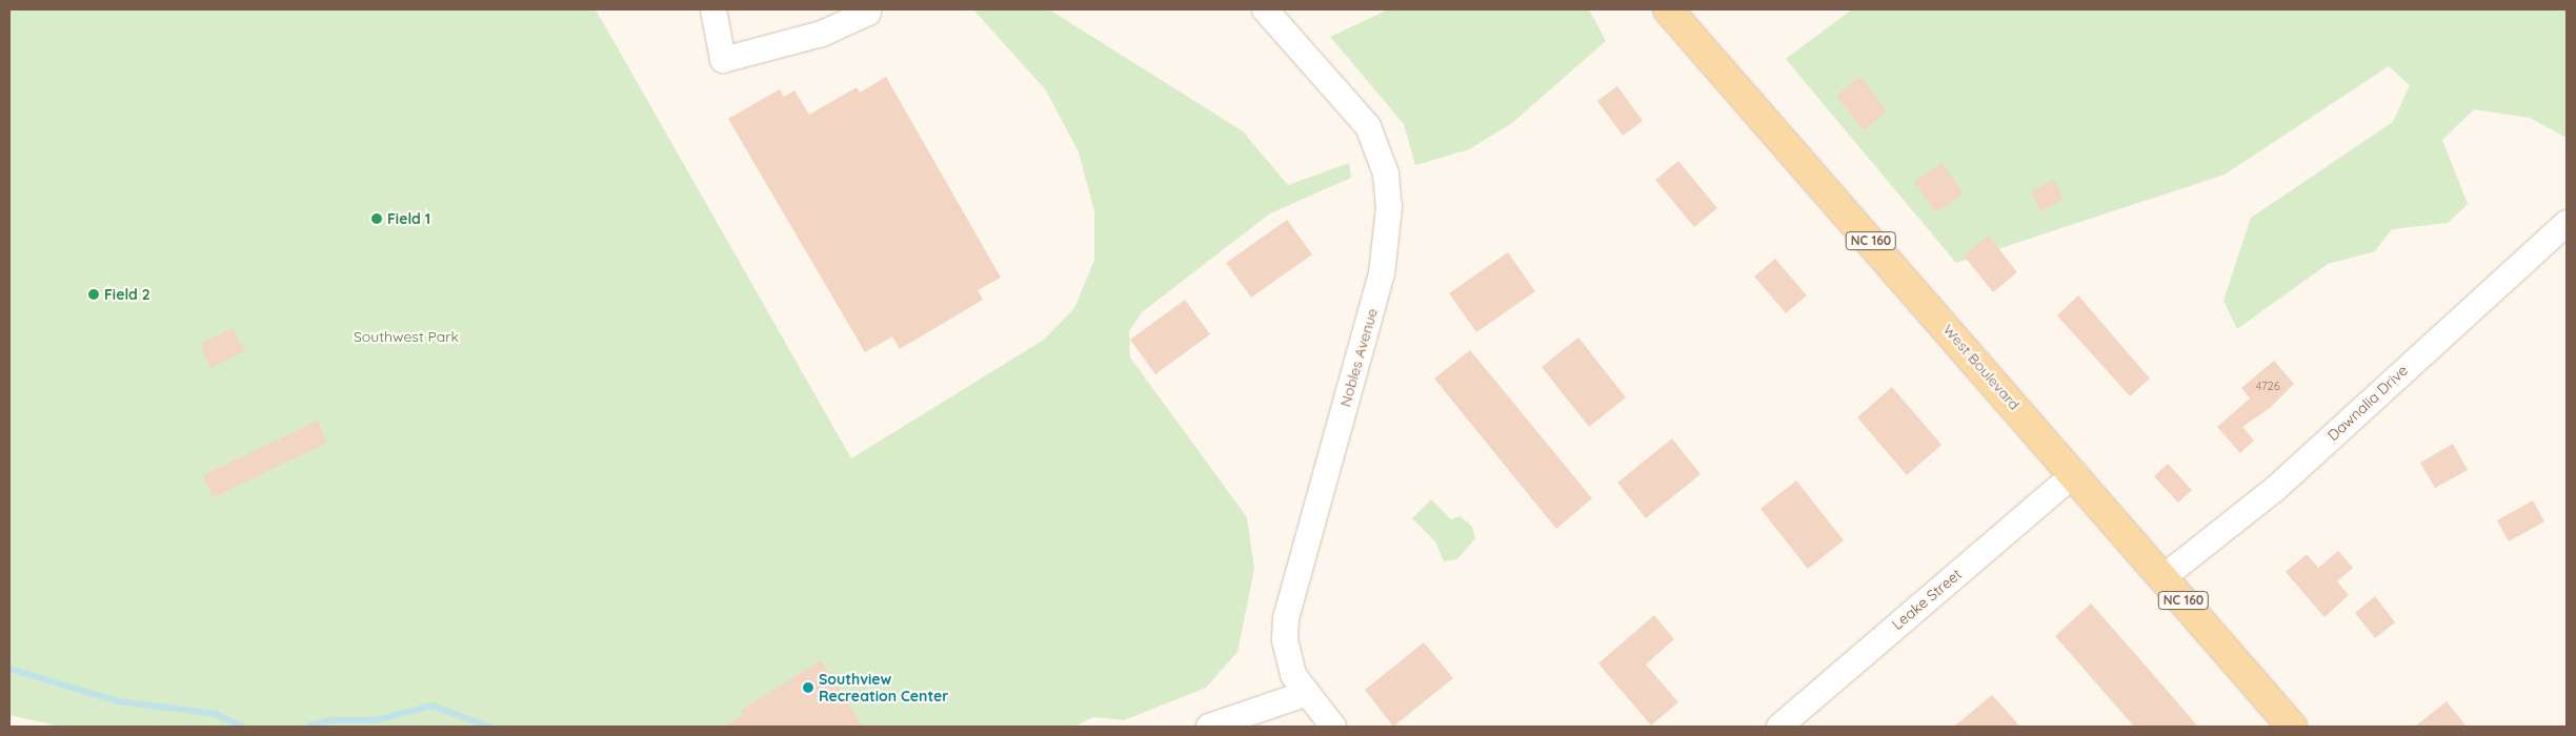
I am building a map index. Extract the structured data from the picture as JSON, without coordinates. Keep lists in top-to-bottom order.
{
  "streets": {
    "main road": ["NC 160", "West Boulevard"],
    "street": ["Nobles Avenue", "Dawnalia Drive", "Leake Street"]
  },
  "crossings": [
    ["West Boulevard", "Dawnalia Drive"],
    ["West Boulevard", "Leake Street"]
  ],
  "parks": ["Southwest Park"],
  "places": ["Field 1", "Field 2", "Southview Recreation Center"],
  "house_numbers": ["4726"]
}
